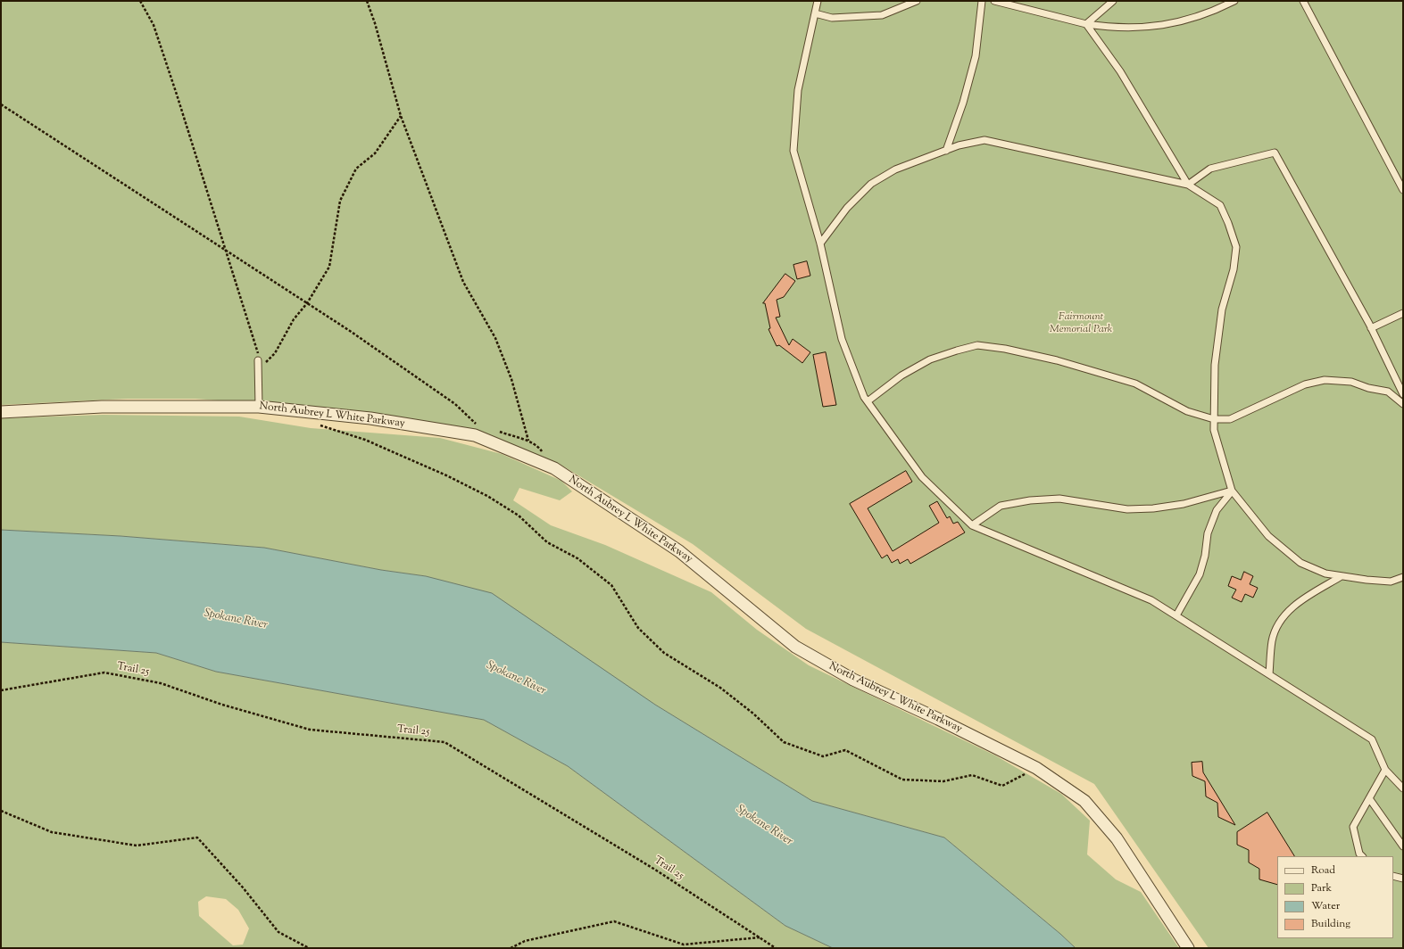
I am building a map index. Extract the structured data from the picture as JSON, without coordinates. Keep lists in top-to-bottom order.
{
  "streets": {
    "street": ["North Aubrey L White Parkway"],
    "path": ["Trail 25"]
  },
  "water": ["Spokane River"],
  "parks": ["Fairmount Memorial Park"],
  "legend": [
    "Road",
    "Park",
    "Water",
    "Building"
  ]
}
